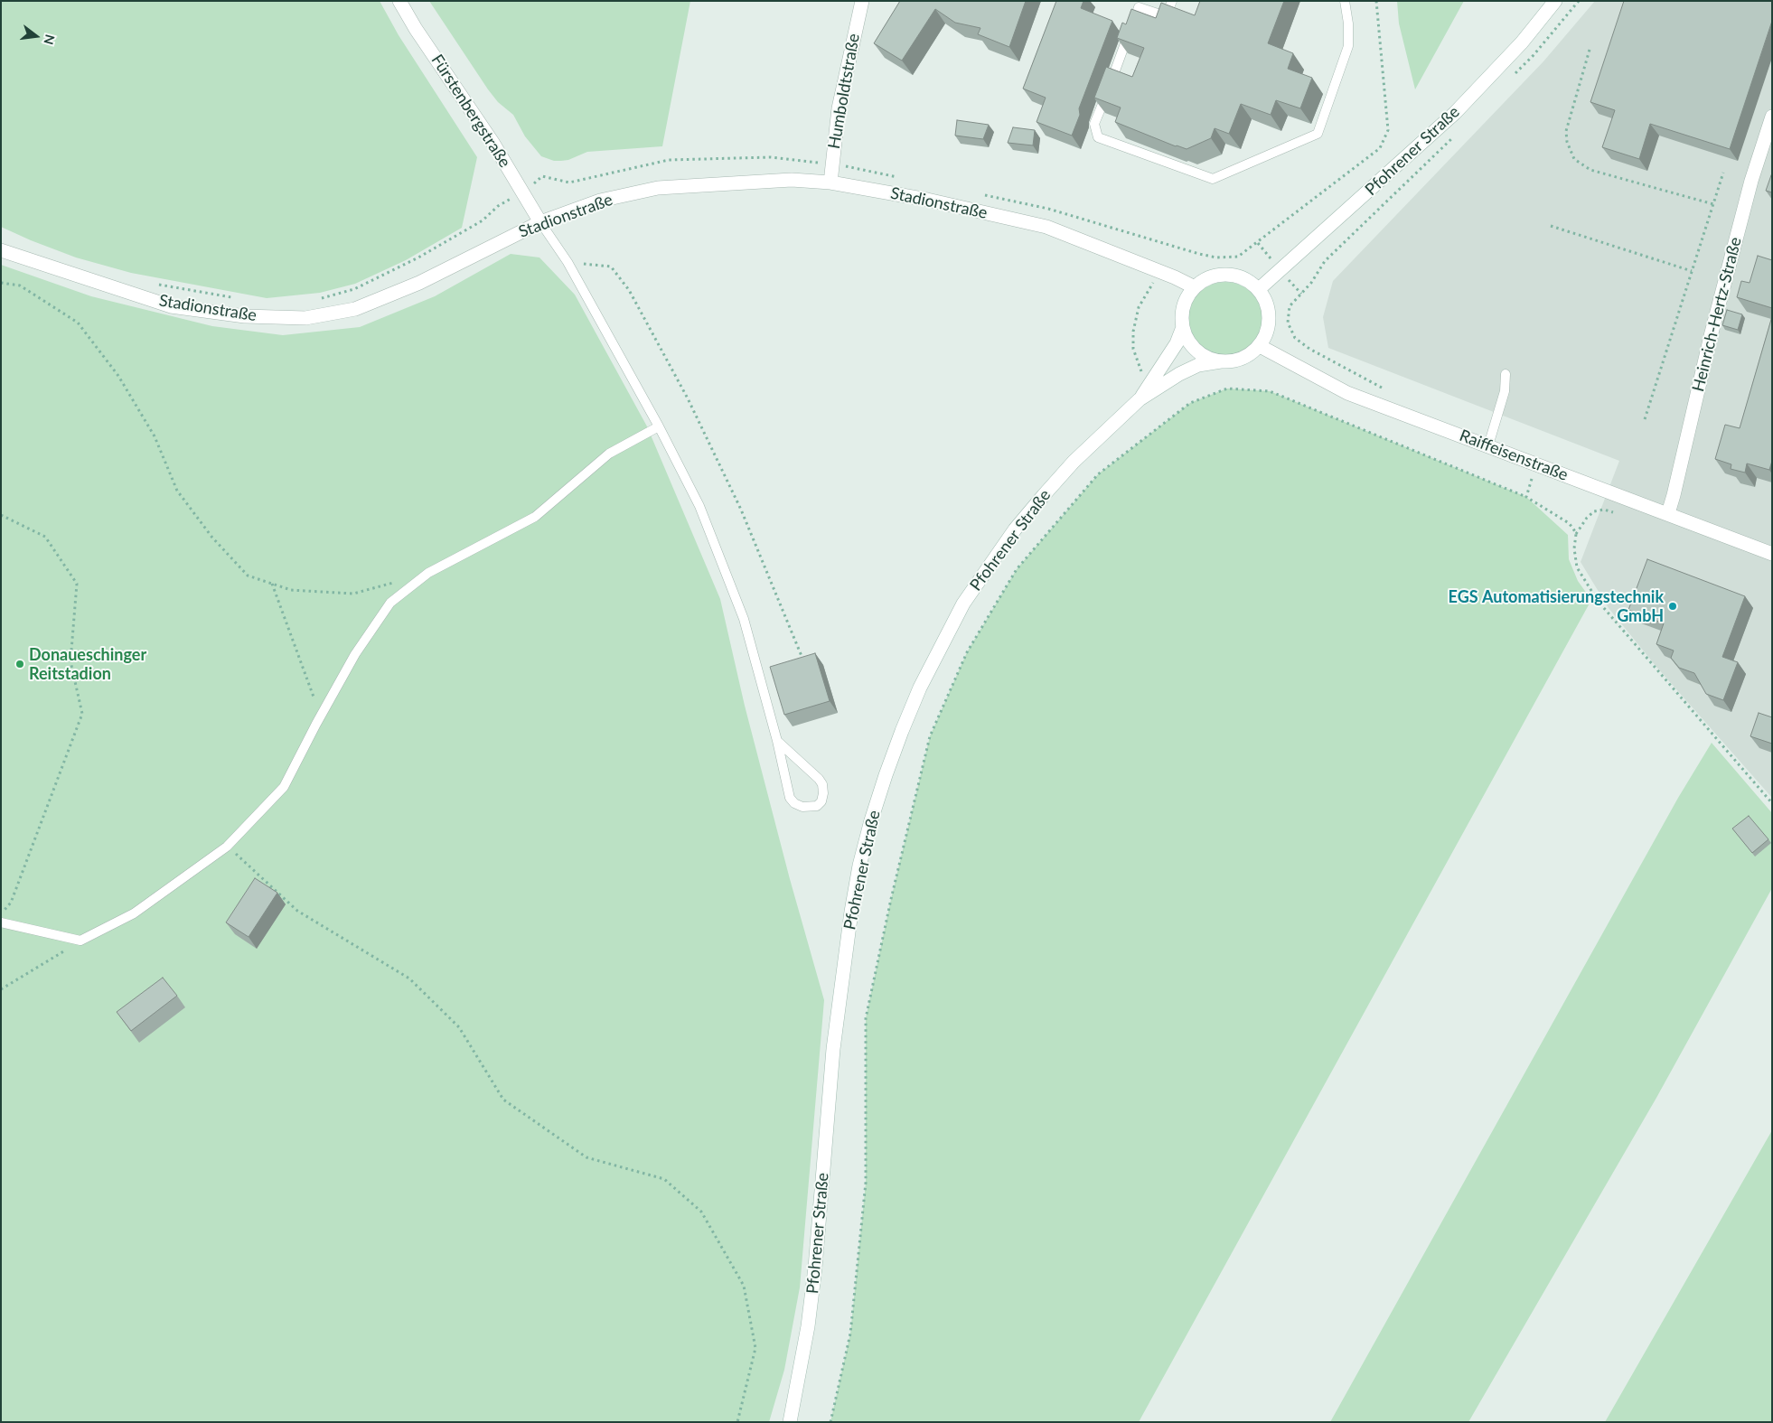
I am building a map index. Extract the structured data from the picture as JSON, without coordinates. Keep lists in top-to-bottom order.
{
  "streets": {
    "street": [
      "Humboldtstraße",
      "Fürstenbergstraße",
      "Pfohrener Straße",
      "Stadionstraße",
      "Heinrich-Hertz-Straße",
      "Raiffeisenstraße"
    ]
  },
  "crossings": [
    ["Humboldtstraße", "Stadionstraße"],
    ["Fürstenbergstraße", "Stadionstraße"],
    ["Pfohrener Straße", "Stadionstraße"],
    ["Pfohrener Straße", "Raiffeisenstraße"],
    ["Stadionstraße", "Raiffeisenstraße"],
    ["Heinrich-Hertz-Straße", "Raiffeisenstraße"]
  ],
  "places": ["EGS Automatisierungstechnik GmbH", "Donaueschinger Reitstadion"],
  "north": "right"
}
